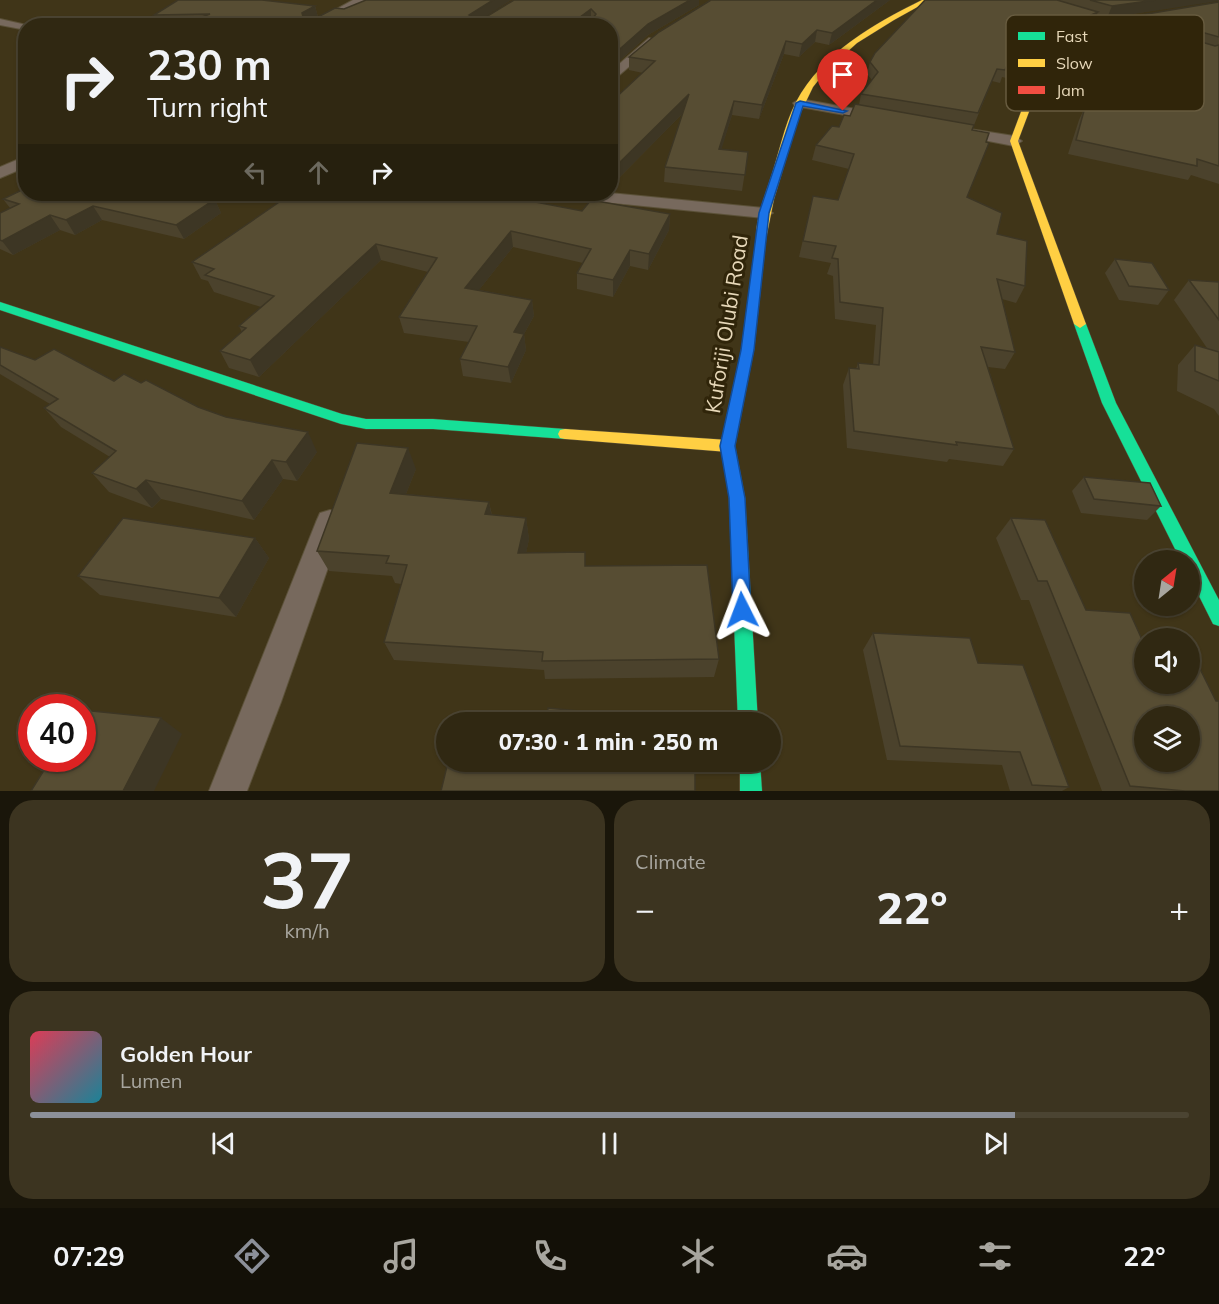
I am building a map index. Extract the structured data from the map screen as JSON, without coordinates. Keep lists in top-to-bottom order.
{
  "streets": {
    "street": ["Kuforiji Olubi Road"]
  },
  "legend": ["Fast", "Slow", "Jam"],
  "north": "top right",
  "page": {
    "turn": ["230 m", "Turn right"],
    "limit": "40",
    "trip": "07:30 · 1 min · 250 m",
    "tile": [
      ["37", "km/h"],
      "Climate"
    ],
    "heat": ["−", "22°", "+"],
    "song": ["Golden Hour", "Lumen"],
    "tabs": ["07:29", "22°"]
  }
}
